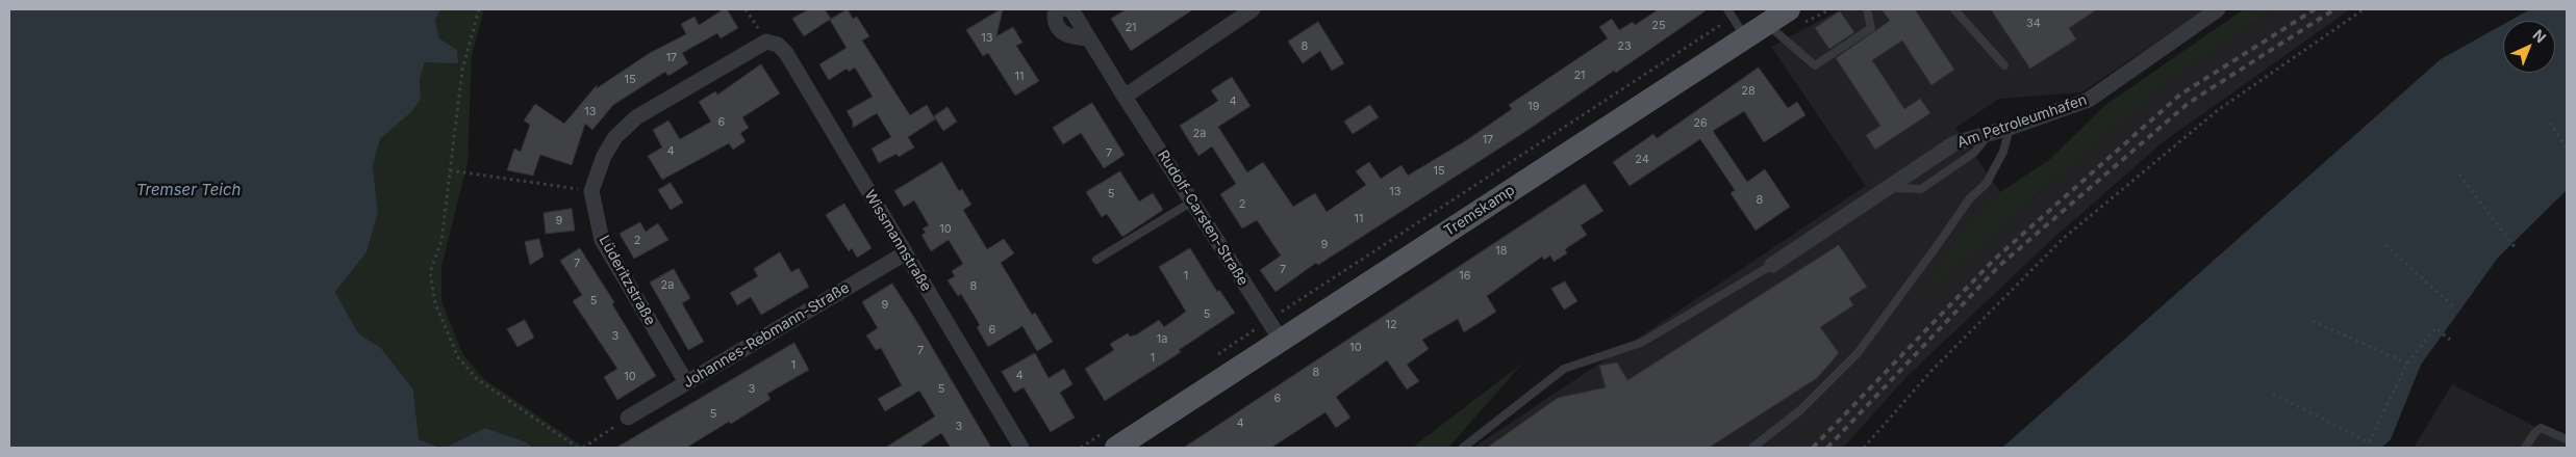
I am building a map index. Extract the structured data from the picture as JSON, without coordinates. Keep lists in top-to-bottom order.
{
  "streets": {
    "main road": ["Tremskamp"],
    "street": [
      "Am Petroleumhafen",
      "Rudolf-Carsten-Straße",
      "Wissmannstraße",
      "Lüderitzstraße",
      "Johannes-Rebmann-Straße"
    ]
  },
  "crossings": [
    ["Tremskamp", "Rudolf-Carsten-Straße"],
    ["Wissmannstraße", "Johannes-Rebmann-Straße"],
    ["Lüderitzstraße", "Johannes-Rebmann-Straße"]
  ],
  "water": ["Tremser Teich"],
  "house_numbers": [
    "34",
    "25",
    "21",
    "13",
    "8",
    "23",
    "17",
    "21",
    "11",
    "15",
    "28",
    "4",
    "19",
    "13",
    "6",
    "26",
    "2a",
    "17",
    "4",
    "7",
    "24",
    "15",
    "13",
    "5",
    "8",
    "2",
    "11",
    "9",
    "10",
    "2",
    "9",
    "18",
    "7",
    "7",
    "1",
    "16",
    "2a",
    "8",
    "5",
    "9",
    "5",
    "12",
    "6",
    "3",
    "1a",
    "10",
    "7",
    "1",
    "1",
    "8",
    "4",
    "10",
    "3",
    "5",
    "6",
    "5",
    "4",
    "3"
  ],
  "north": "top right"
}
